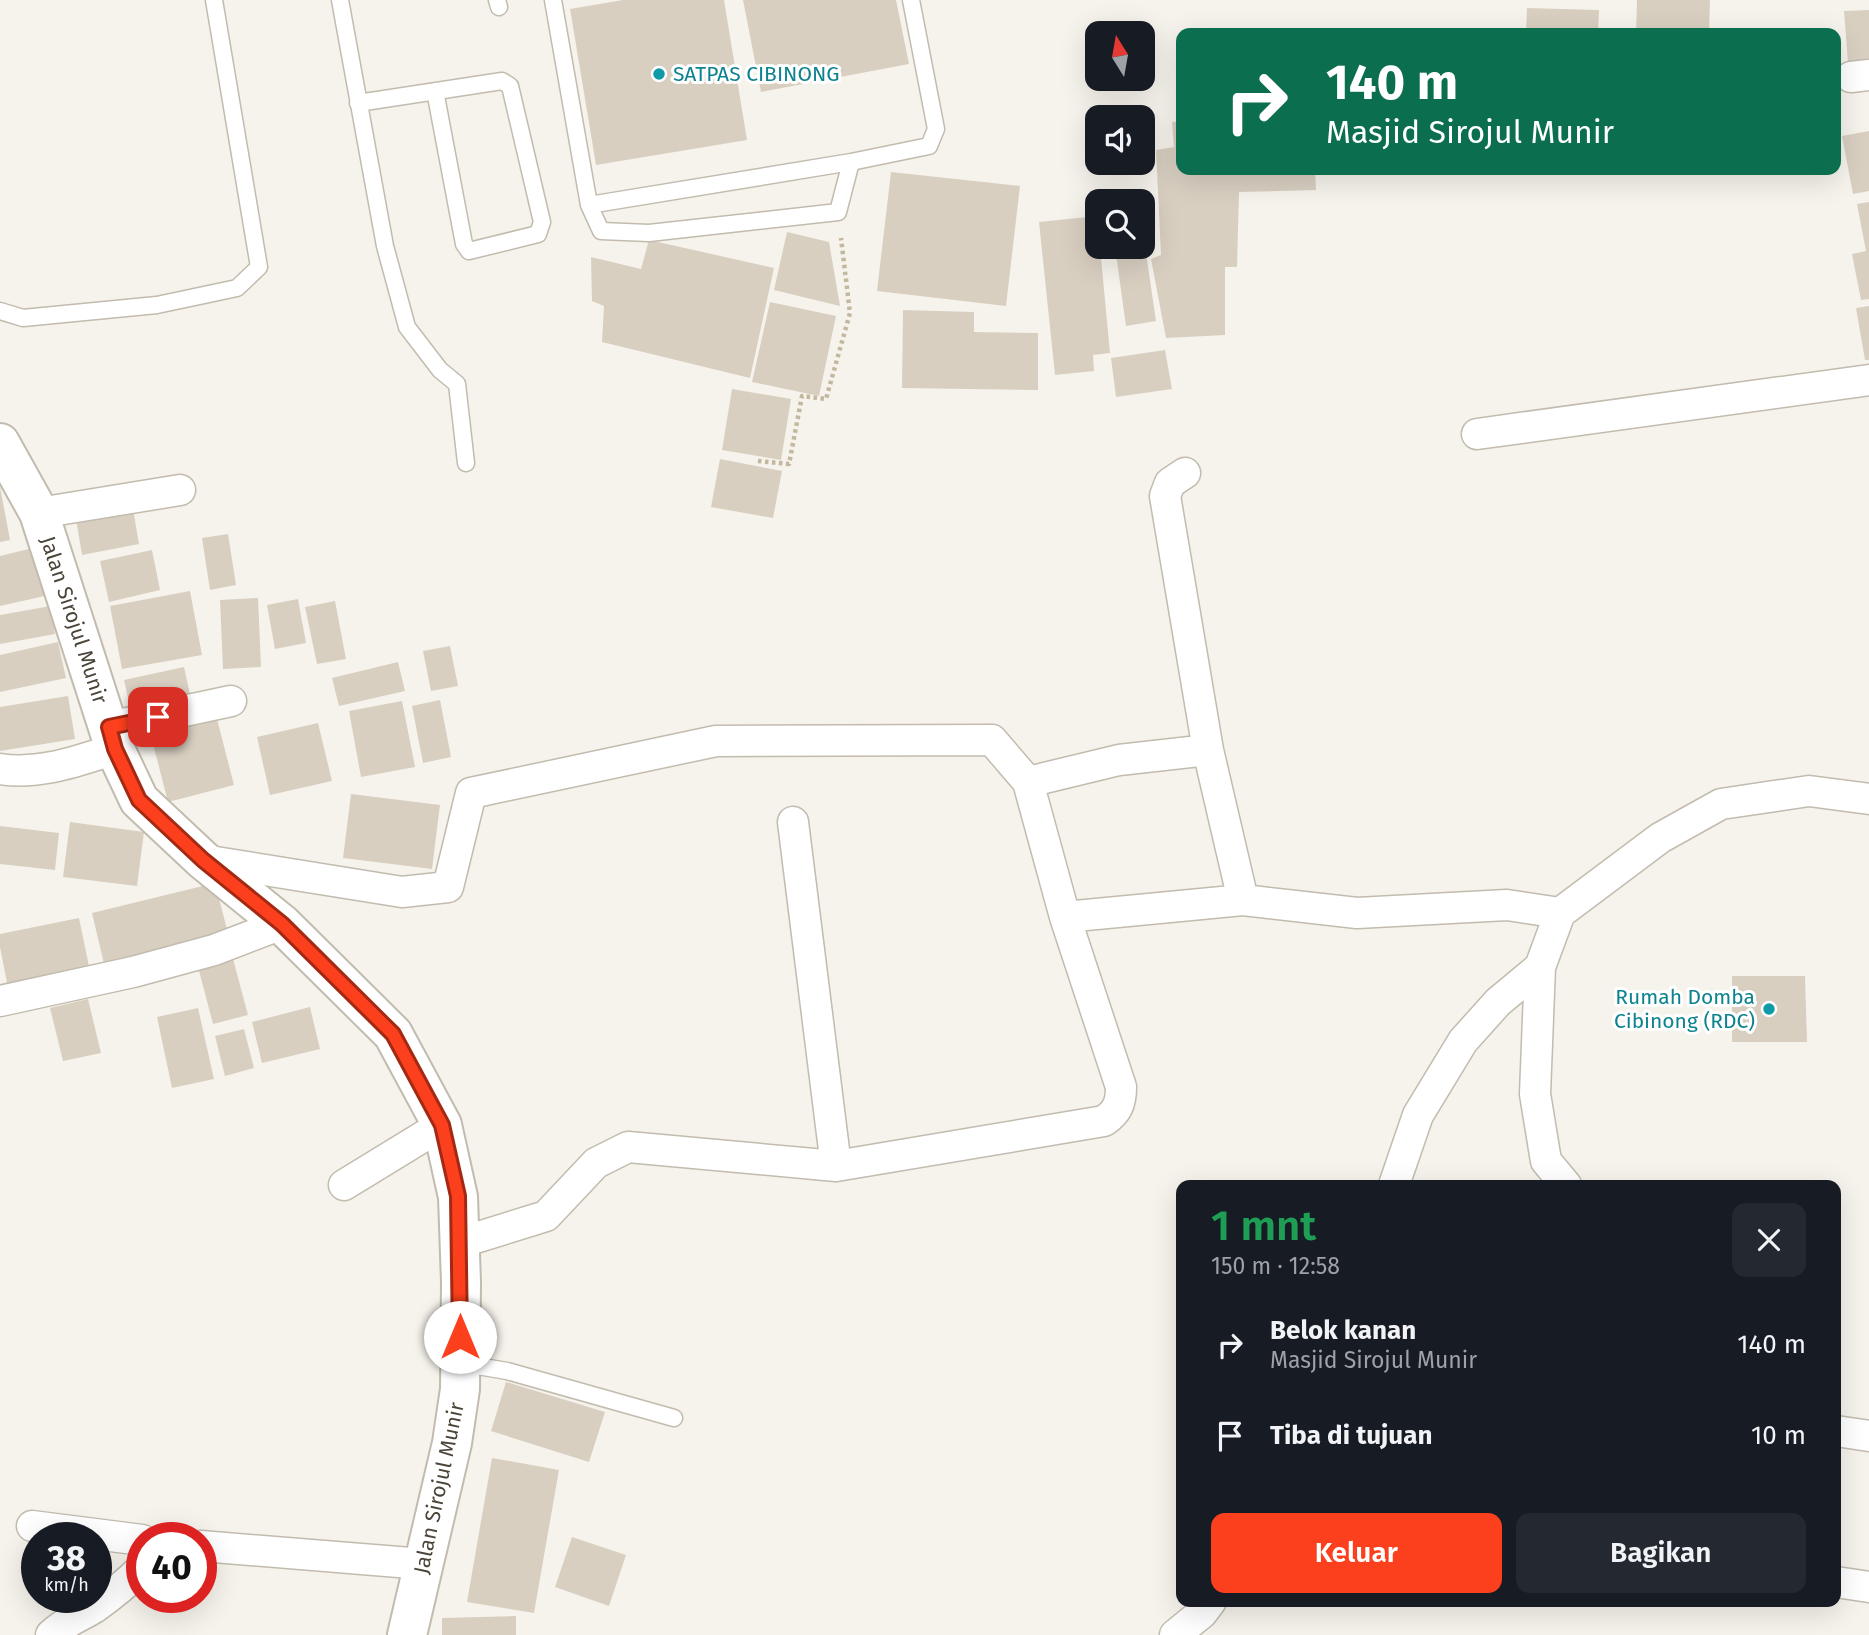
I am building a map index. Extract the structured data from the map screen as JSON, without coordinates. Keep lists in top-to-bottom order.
{
  "streets": {
    "street": ["Jalan Sirojul Munir"]
  },
  "places": ["SATPAS CIBINONG", "Rumah Domba Cibinong (RDC)"],
  "north": "top",
  "page": {
    "turn": ["140 m", "Masjid Sirojul Munir"],
    "heading": ["1 mnt", "150 m · 12:58"],
    "list": [
      {
        "name": "Belok kanan",
        "note": "Masjid Sirojul Munir",
        "value": "140 m"
      },
      {
        "name": "Tiba di tujuan",
        "value": "10 m"
      }
    ],
    "buttons": ["Keluar", "Bagikan"],
    "speed": "38 km/h",
    "limit": "40"
  }
}
